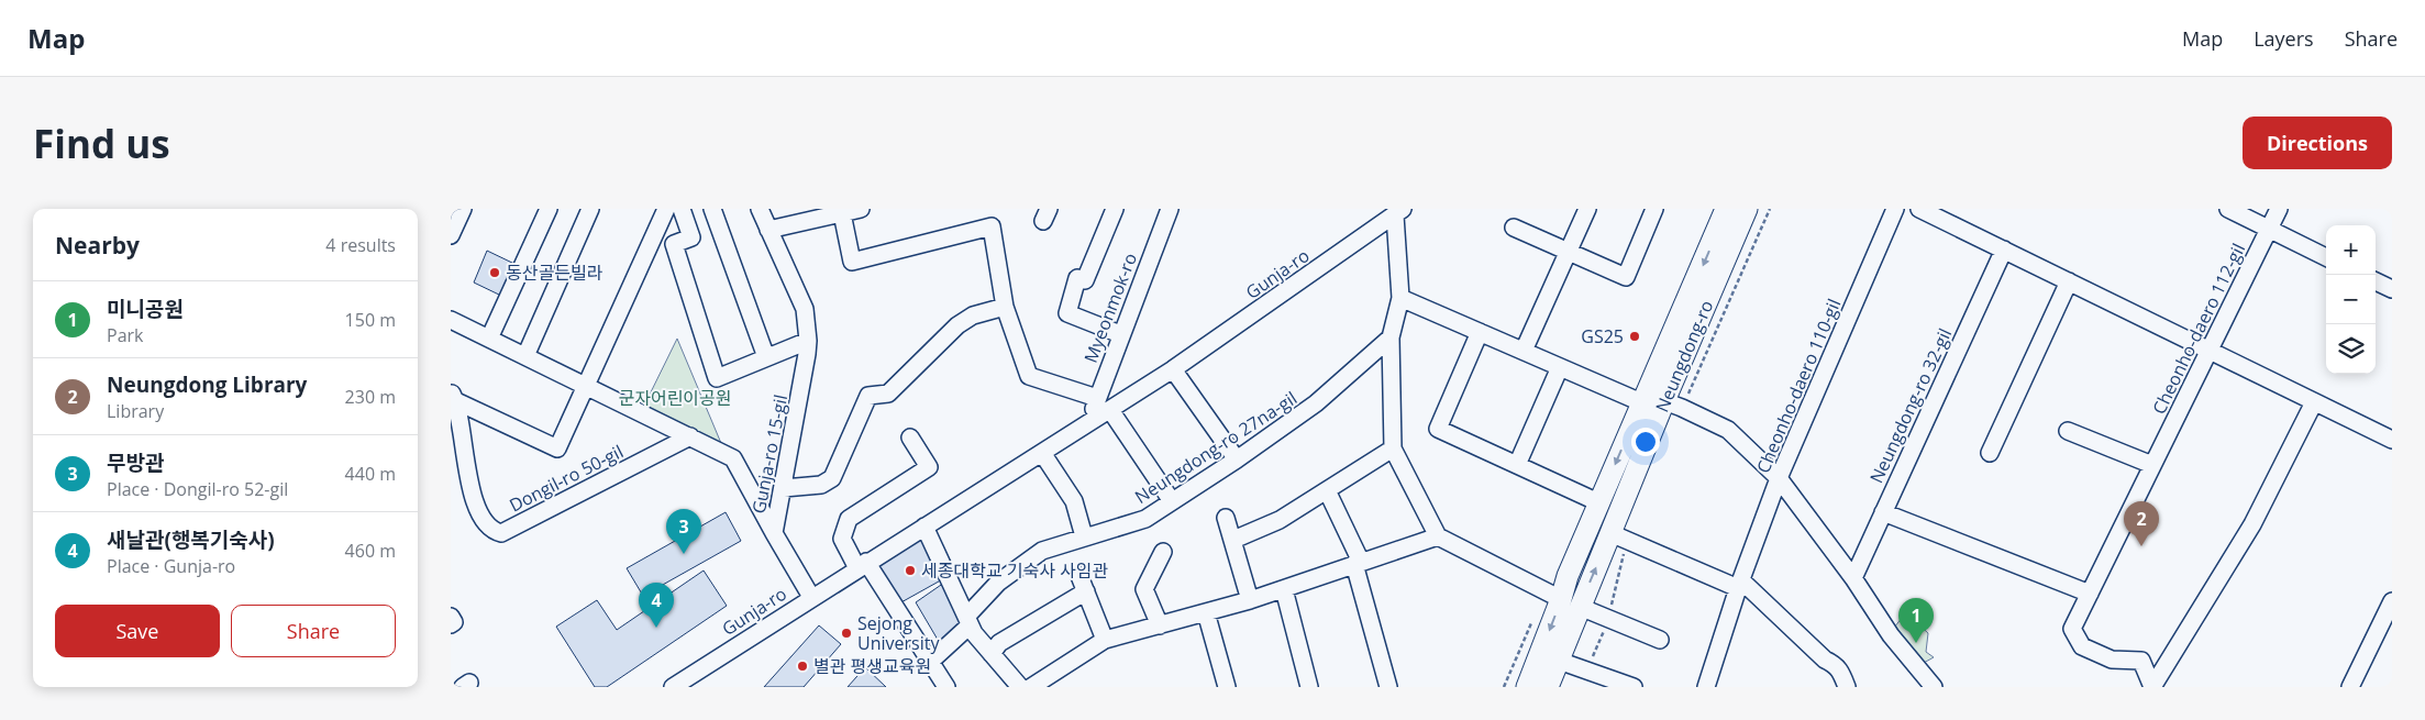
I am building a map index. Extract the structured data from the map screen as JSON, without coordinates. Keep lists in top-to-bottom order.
{
  "streets": {
    "main road": ["Neungdong-ro"],
    "street": [
      "Gunja-ro",
      "Myeonmok-ro",
      "Cheonho-daero 112-gil",
      "Cheonho-daero 110-gil",
      "Neungdong-ro 32-gil",
      "Neungdong-ro 27na-gil",
      "Gunja-ro 15-gil",
      "Dongil-ro 50-gil"
    ]
  },
  "crossings": [
    ["Gunja-ro", "Myeonmok-ro"],
    ["Gunja-ro", "Gunja-ro 15-gil"]
  ],
  "parks": ["군자어린이공원"],
  "places": [
    "동산골든빌라",
    "GS25",
    "세종대학교 기숙사 사임관",
    "Sejong University",
    "별관 평생교육원"
  ],
  "page": {
    "header": "Map",
    "nav": ["Map", "Layers", "Share"],
    "buttons": [
      "Directions",
      ["Save", "Share"]
    ],
    "title": "Find us",
    "heading": ["Nearby", "4 results"],
    "map_buttons": ["+", "−"],
    "list": [
      {
        "mark": "1",
        "name": "미니공원",
        "note": "Park",
        "value": "150 m"
      },
      {
        "mark": "2",
        "name": "Neungdong Library",
        "note": "Library",
        "value": "230 m"
      },
      {
        "mark": "3",
        "name": "무방관",
        "note": "Place · Dongil-ro 52-gil",
        "value": "440 m"
      },
      {
        "mark": "4",
        "name": "새날관(행복기숙사)",
        "note": "Place · Gunja-ro",
        "value": "460 m"
      }
    ],
    "pins": [
      "2",
      "3",
      "4",
      "1"
    ]
  }
}
